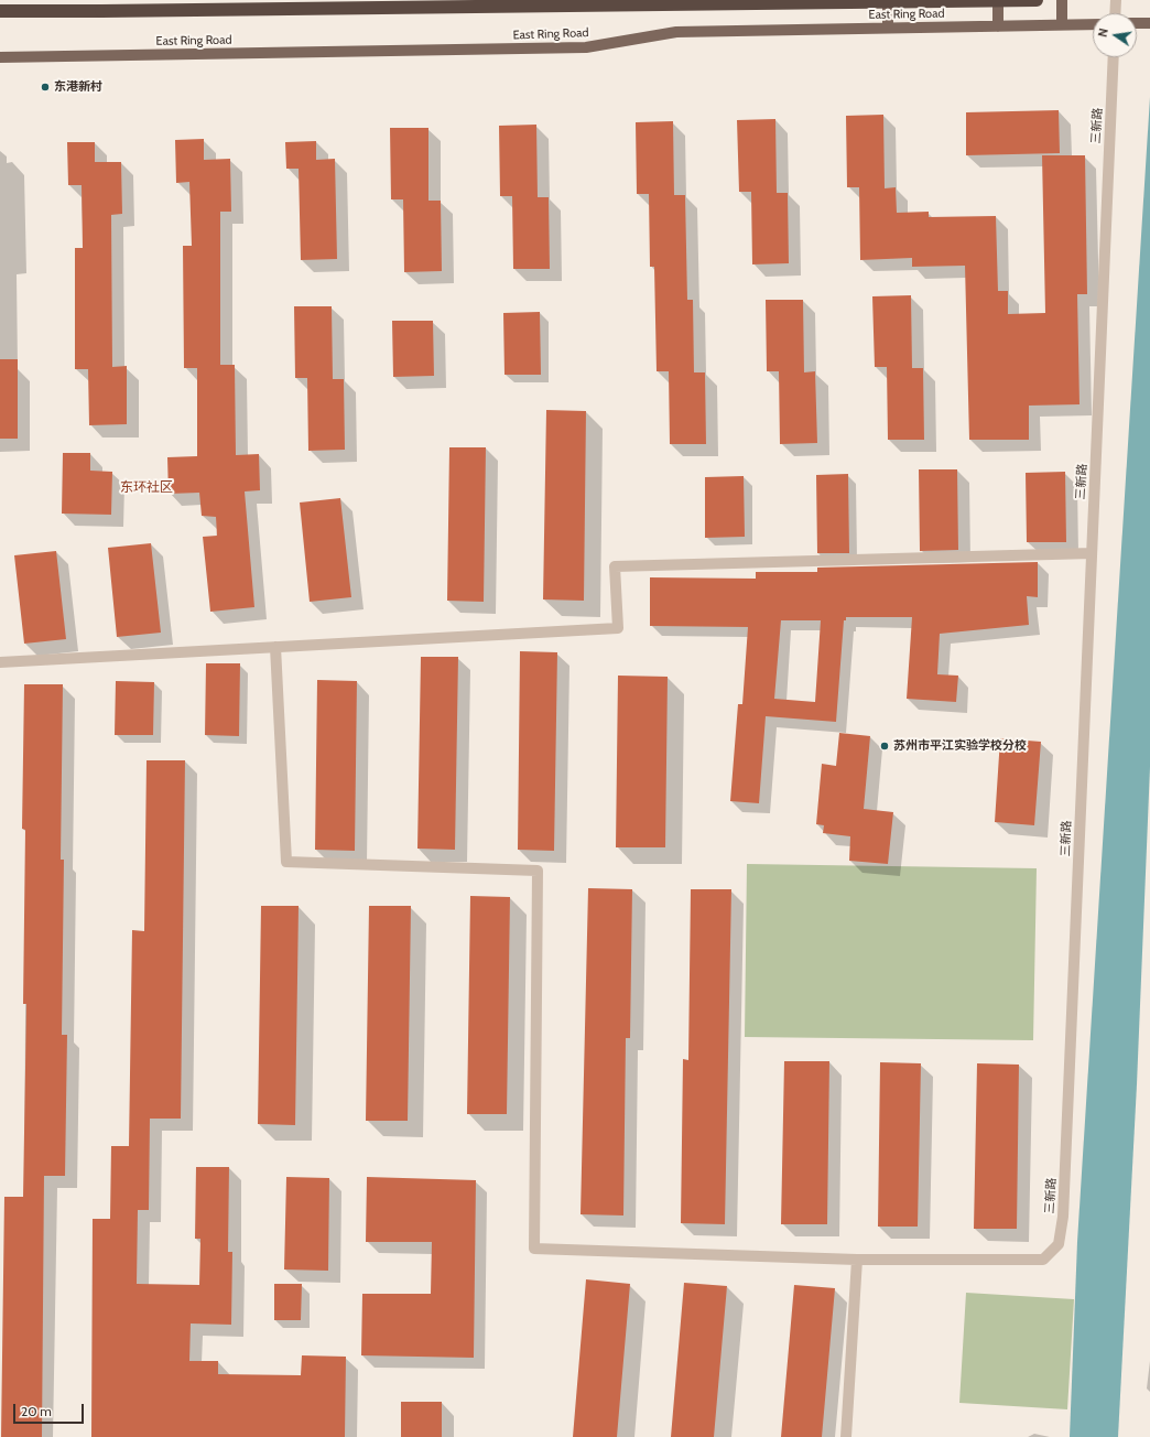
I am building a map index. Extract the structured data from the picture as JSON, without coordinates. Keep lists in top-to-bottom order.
{
  "streets": {
    "main road": ["East Ring Road"],
    "street": ["三新路"]
  },
  "districts": ["东环社区"],
  "places": ["东港新村", "苏州市平江实验学校分校"],
  "scale_bar": "20 m",
  "north": "left"
}
